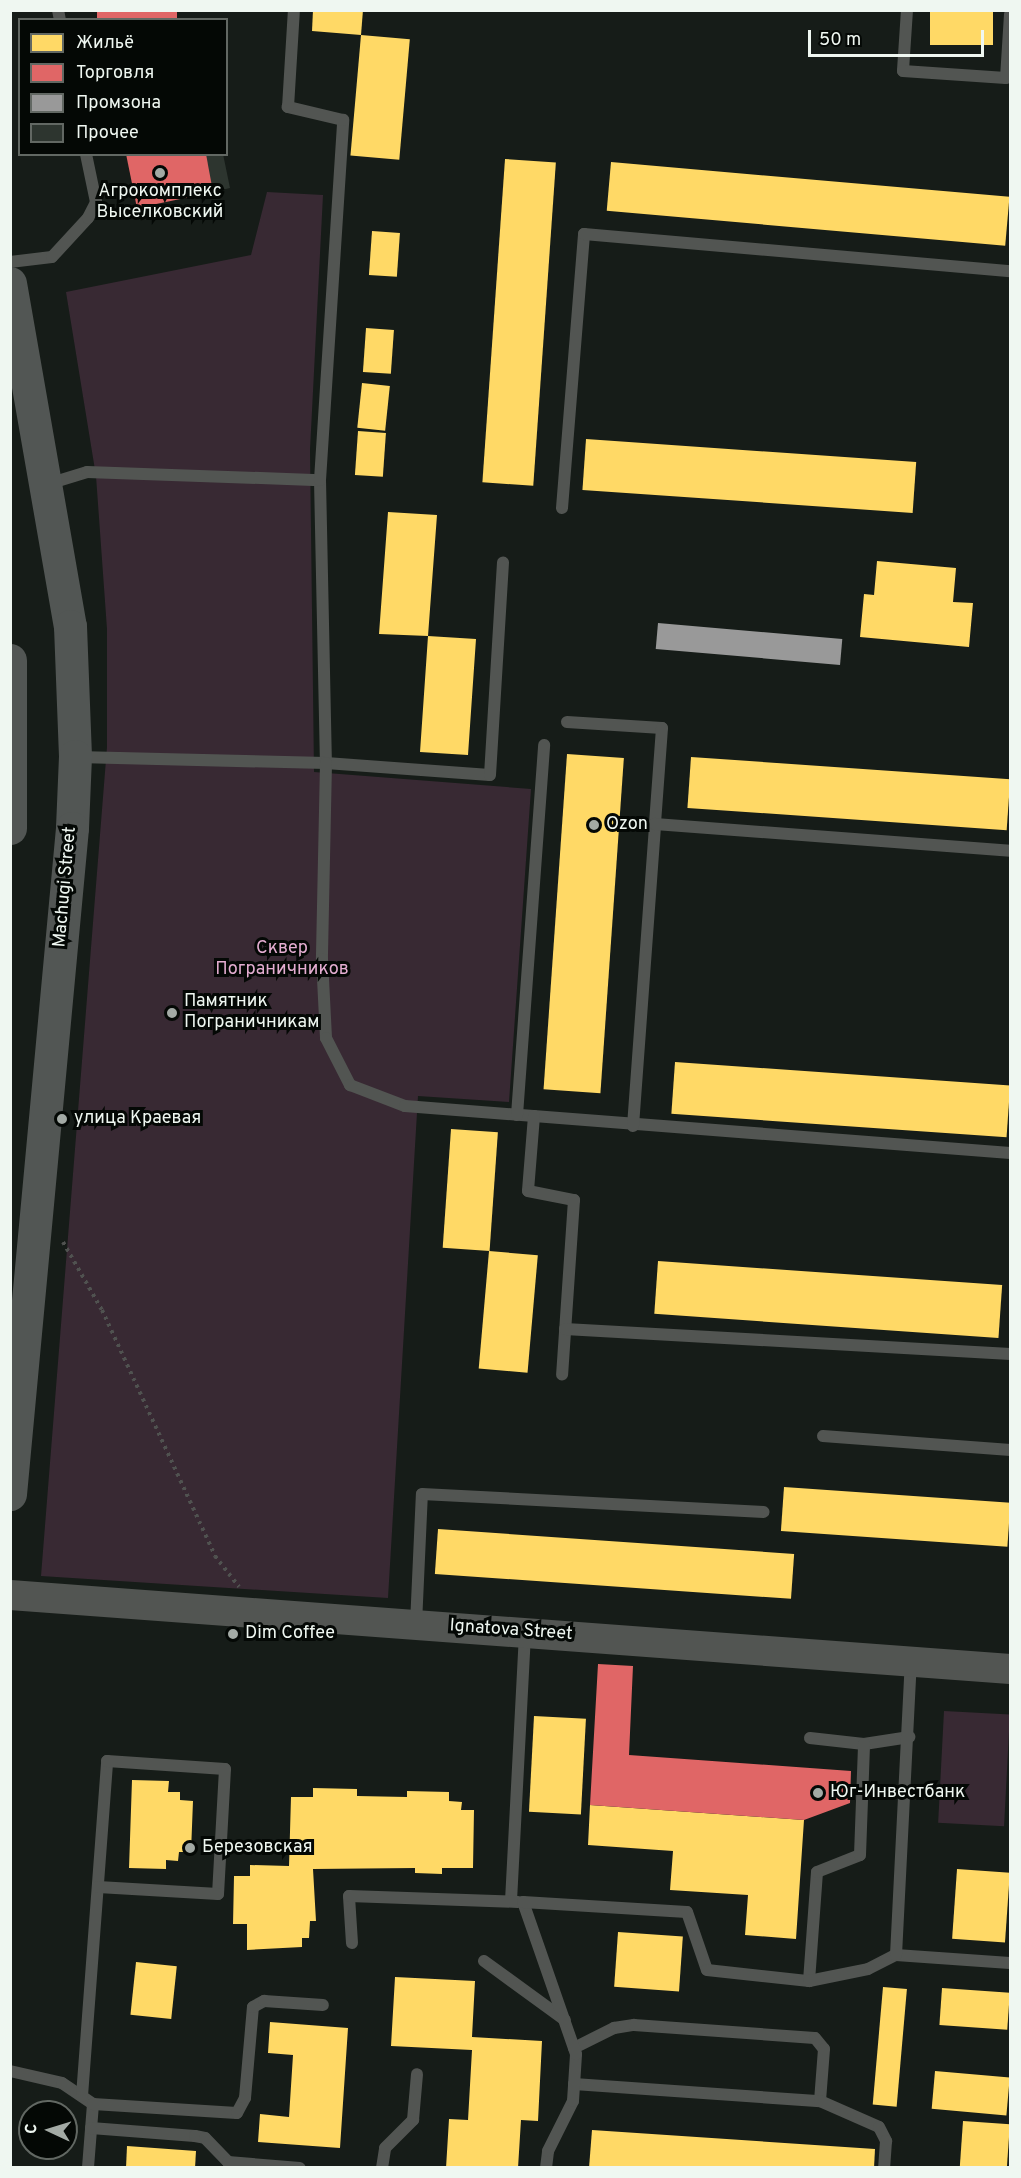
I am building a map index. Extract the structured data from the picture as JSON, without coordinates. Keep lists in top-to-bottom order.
{
  "streets": {
    "main road": ["Machugi Street"],
    "street": ["Ignatova Street"]
  },
  "parks": ["Сквер Пограничников"],
  "places": [
    "Агрокомплекс Выселковский",
    "Ozon",
    "Памятник Пограничникам",
    "улица Краевая",
    "Dim Coffee",
    "Юг-Инвестбанк",
    "Березовская"
  ],
  "legend": [
    "Жильё",
    "Торговля",
    "Промзона",
    "Прочее"
  ],
  "scale_bar": "50 m",
  "north": "left"
}
